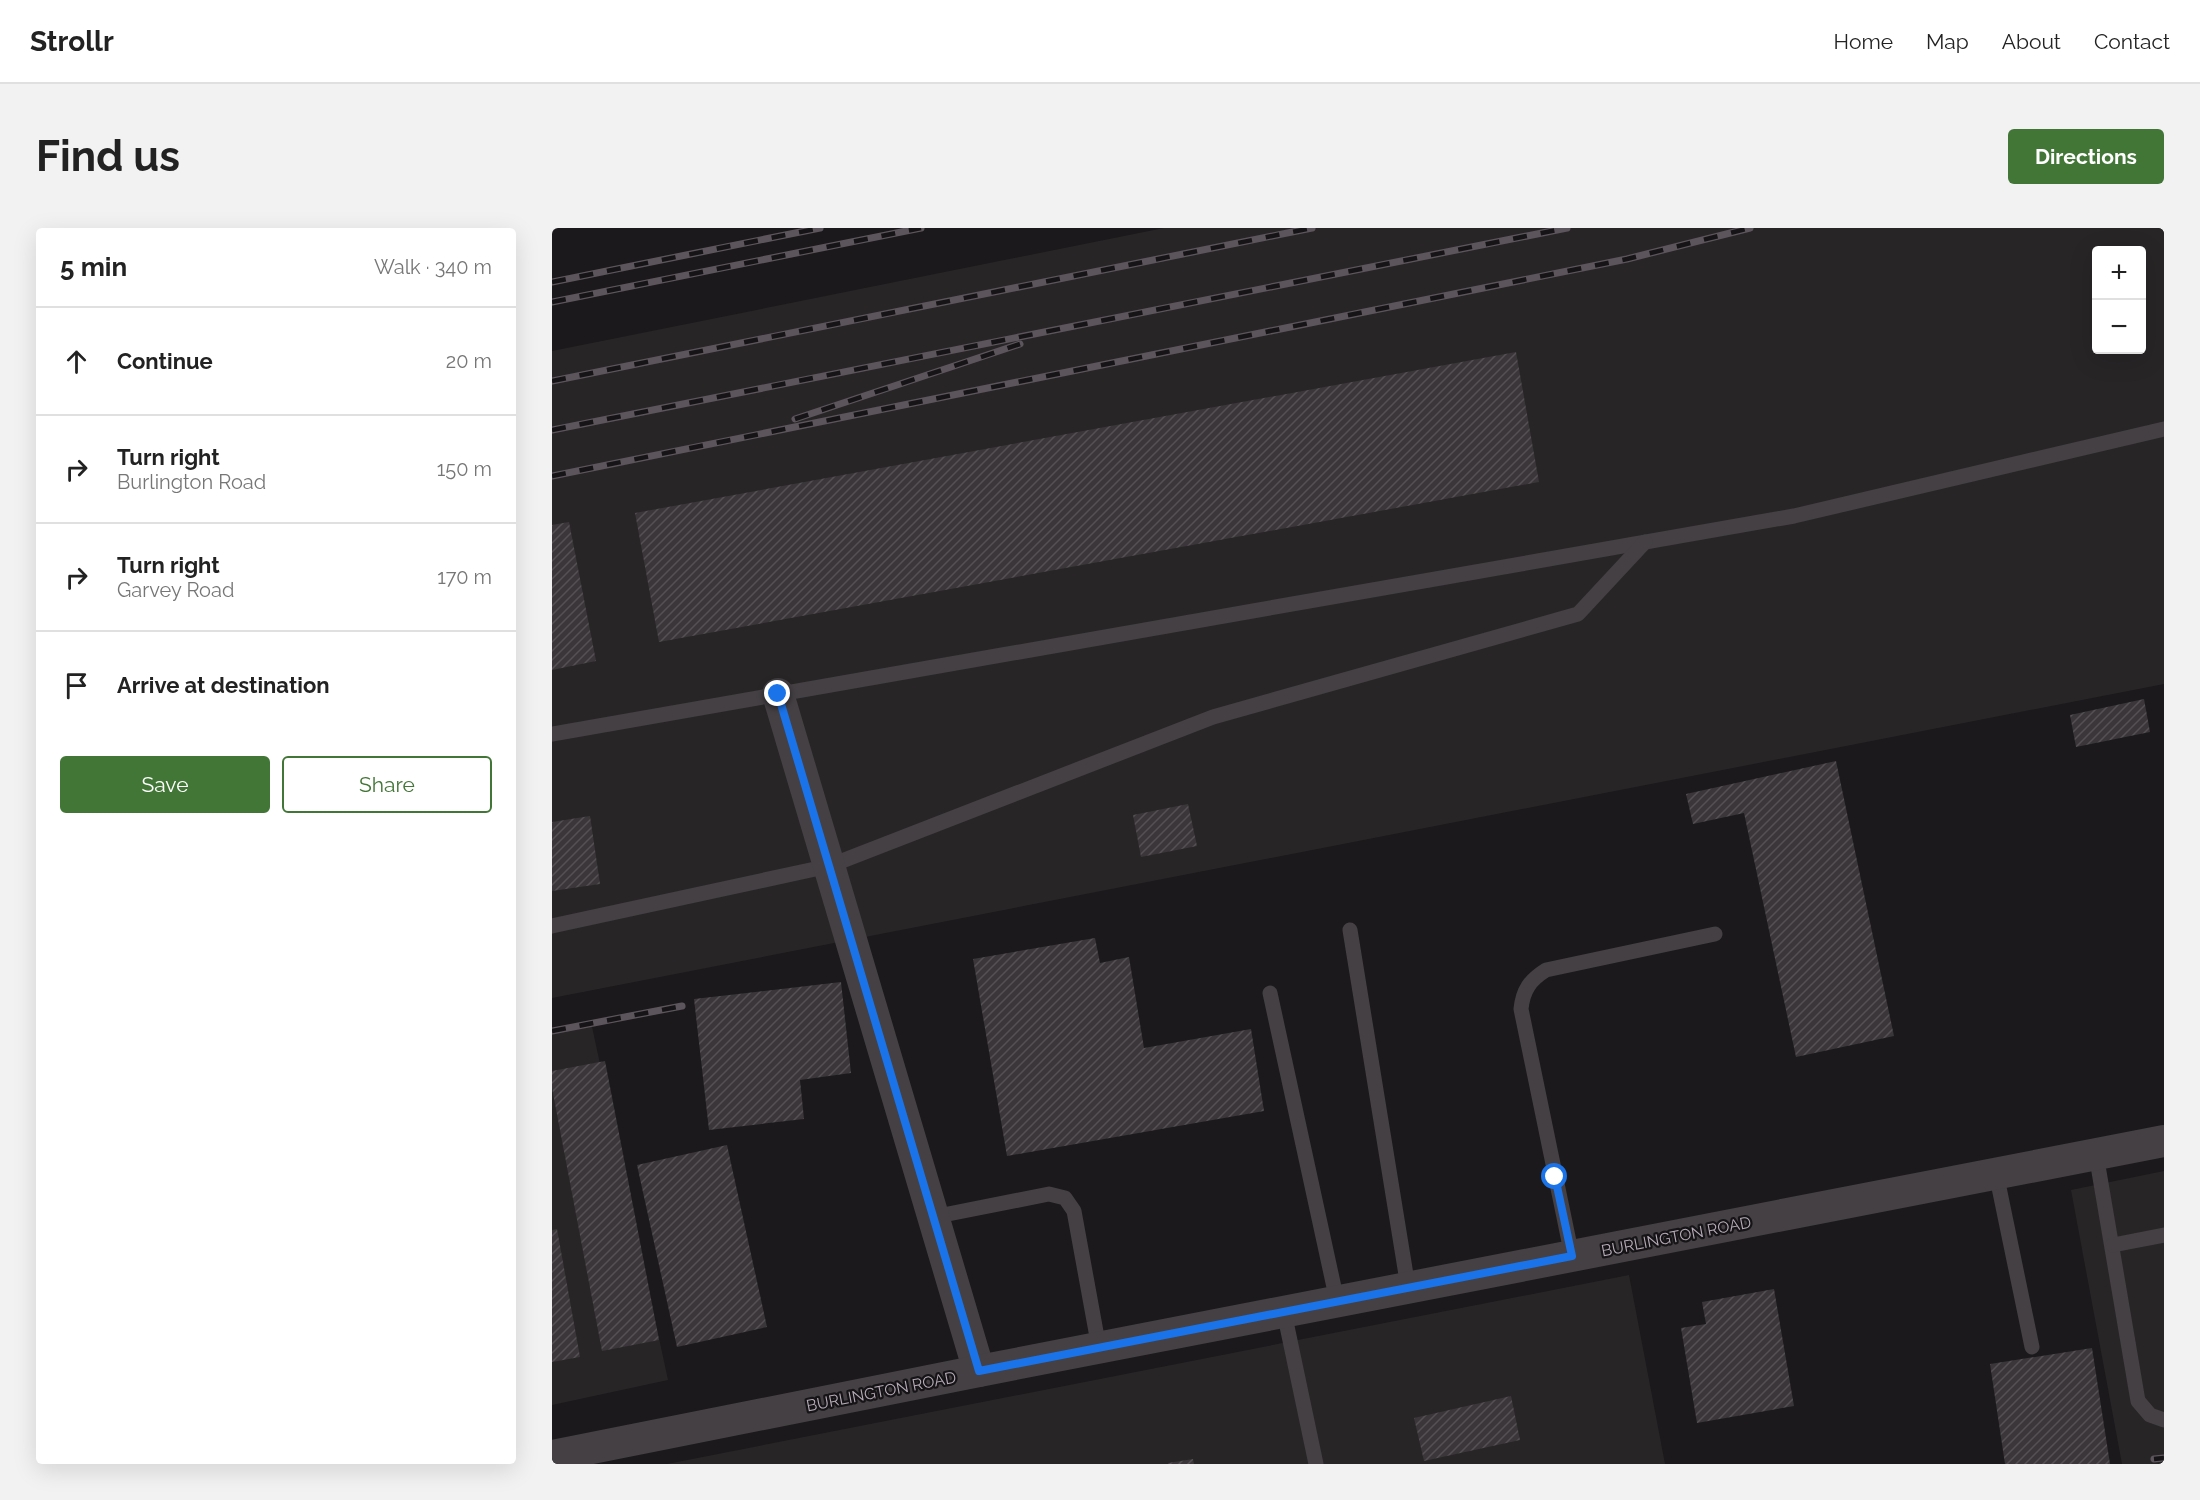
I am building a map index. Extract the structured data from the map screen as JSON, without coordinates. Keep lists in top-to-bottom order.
{
  "streets": {
    "street": ["BURLINGTON ROAD"]
  },
  "page": {
    "header": "Strollr",
    "nav": [
      "Home",
      "Map",
      "About",
      "Contact"
    ],
    "buttons": [
      "Directions",
      ["Save", "Share"]
    ],
    "title": "Find us",
    "heading": ["5 min", "Walk · 340 m"],
    "map_buttons": ["+", "−"],
    "list": [
      ["Continue", "20 m"],
      ["Turn right", "Burlington Road", "150 m"],
      ["Turn right", "Garvey Road", "170 m"],
      "Arrive at destination"
    ]
  }
}
